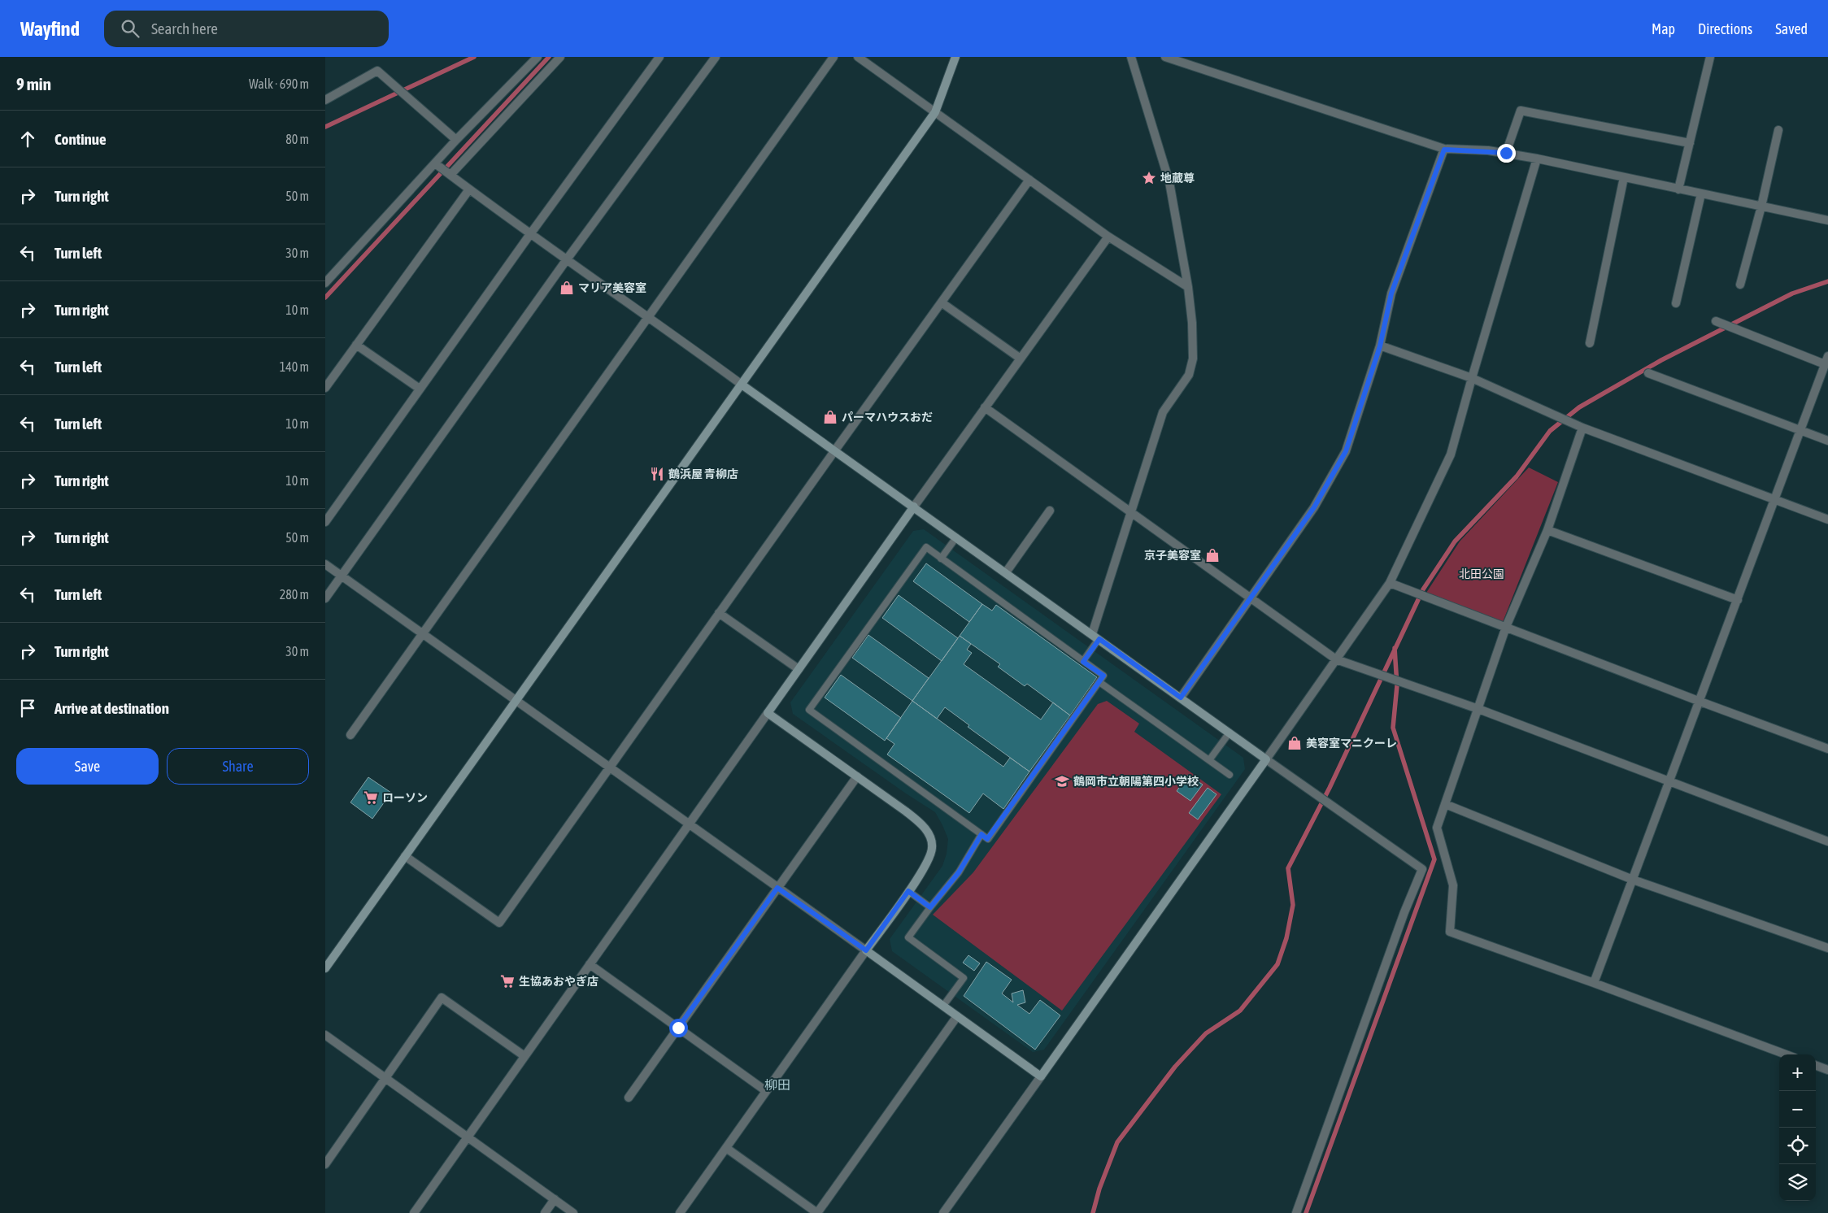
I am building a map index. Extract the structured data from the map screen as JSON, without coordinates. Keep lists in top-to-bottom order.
{
  "districts": ["柳田"],
  "parks": ["北田公園"],
  "places": {
    "place": ["地蔵尊"],
    "shop": [
      "マリア美容室",
      "パーマハウスおだ",
      "京子美容室",
      "美容室マニクーレ"
    ],
    "restaurant": ["鶴浜屋 青柳店"],
    "school or university": ["鶴岡市立朝陽第四小学校"],
    "supermarket": ["ローソン", "生協あおやぎ店"]
  },
  "page": {
    "header": "Wayfind",
    "search": "Search here",
    "nav": ["Map", "Directions", "Saved"],
    "heading": ["9 min", "Walk · 690 m"],
    "list": [
      ["Continue", "80 m"],
      ["Turn right", "50 m"],
      ["Turn left", "30 m"],
      ["Turn right", "10 m"],
      ["Turn left", "140 m"],
      ["Turn left", "10 m"],
      ["Turn right", "10 m"],
      ["Turn right", "50 m"],
      ["Turn left", "280 m"],
      ["Turn right", "30 m"],
      "Arrive at destination"
    ],
    "buttons": ["Save", "Share"],
    "map_buttons": ["+", "−"]
  }
}
